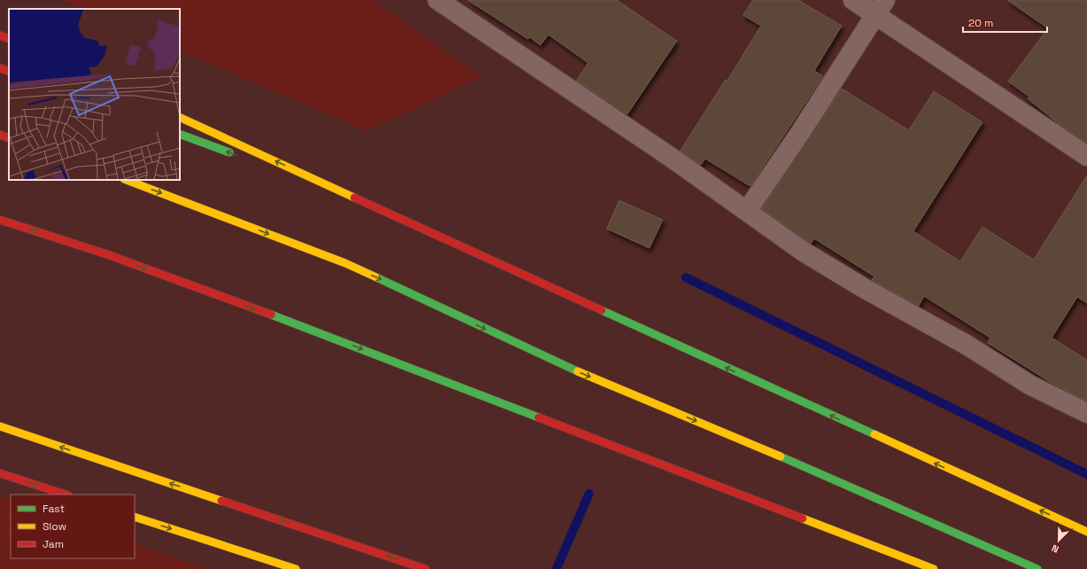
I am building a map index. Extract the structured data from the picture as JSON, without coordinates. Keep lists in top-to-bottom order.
{
  "legend": ["Fast", "Slow", "Jam"],
  "scale_bar": "20 m",
  "north": "bottom left"
}
